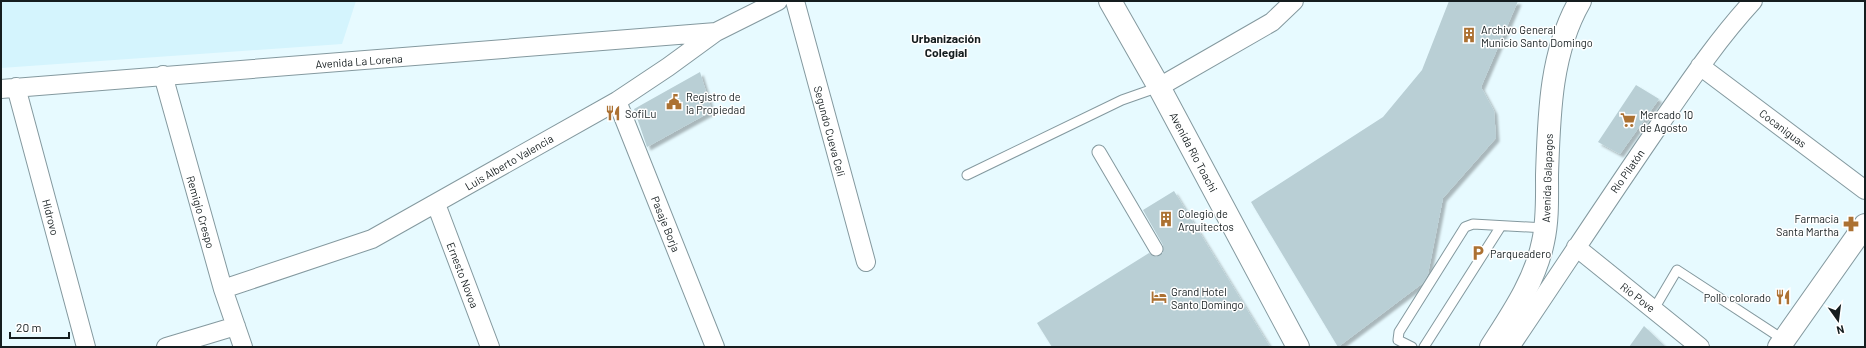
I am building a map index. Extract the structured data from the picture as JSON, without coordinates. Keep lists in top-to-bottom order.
{
  "streets": {
    "main road": ["Avenida Río Toachi", "Avenida Galapagos"],
    "street": [
      "Avenida La Lorena",
      "Cocaniguas",
      "Segundo Cueva Celi",
      "Luis Alberto Valencia",
      "Río Pilatón",
      "Remigio Crespo",
      "Hidrovo",
      "Pasaje Borja",
      "Ernesto Novoa",
      "Río Pove"
    ]
  },
  "crossings": [
    ["Avenida La Lorena", "Luis Alberto Valencia"],
    ["Avenida La Lorena", "Remigio Crespo"],
    ["Avenida La Lorena", "Hidrovo"],
    ["Cocaniguas", "Río Pilatón"],
    ["Luis Alberto Valencia", "Remigio Crespo"],
    ["Luis Alberto Valencia", "Pasaje Borja"],
    ["Luis Alberto Valencia", "Ernesto Novoa"],
    ["Río Pilatón", "Río Pove"]
  ],
  "districts": ["Urbanización Colegial"],
  "places": {
    "building": ["Archivo General Municio Santo Domingo", "Colegio de Arquitectos"],
    "public building": ["Registro de la Propiedad"],
    "restaurant": ["SofiLu", "Pollo colorado"],
    "supermarket": ["Mercado 10 de Agosto"],
    "pharmacy": ["Farmacia Santa Martha"],
    "parking": ["Parqueadero"],
    "hotel": ["Grand Hotel Santo Domingo"]
  },
  "scale_bar": "20 m",
  "north": "bottom"
}
